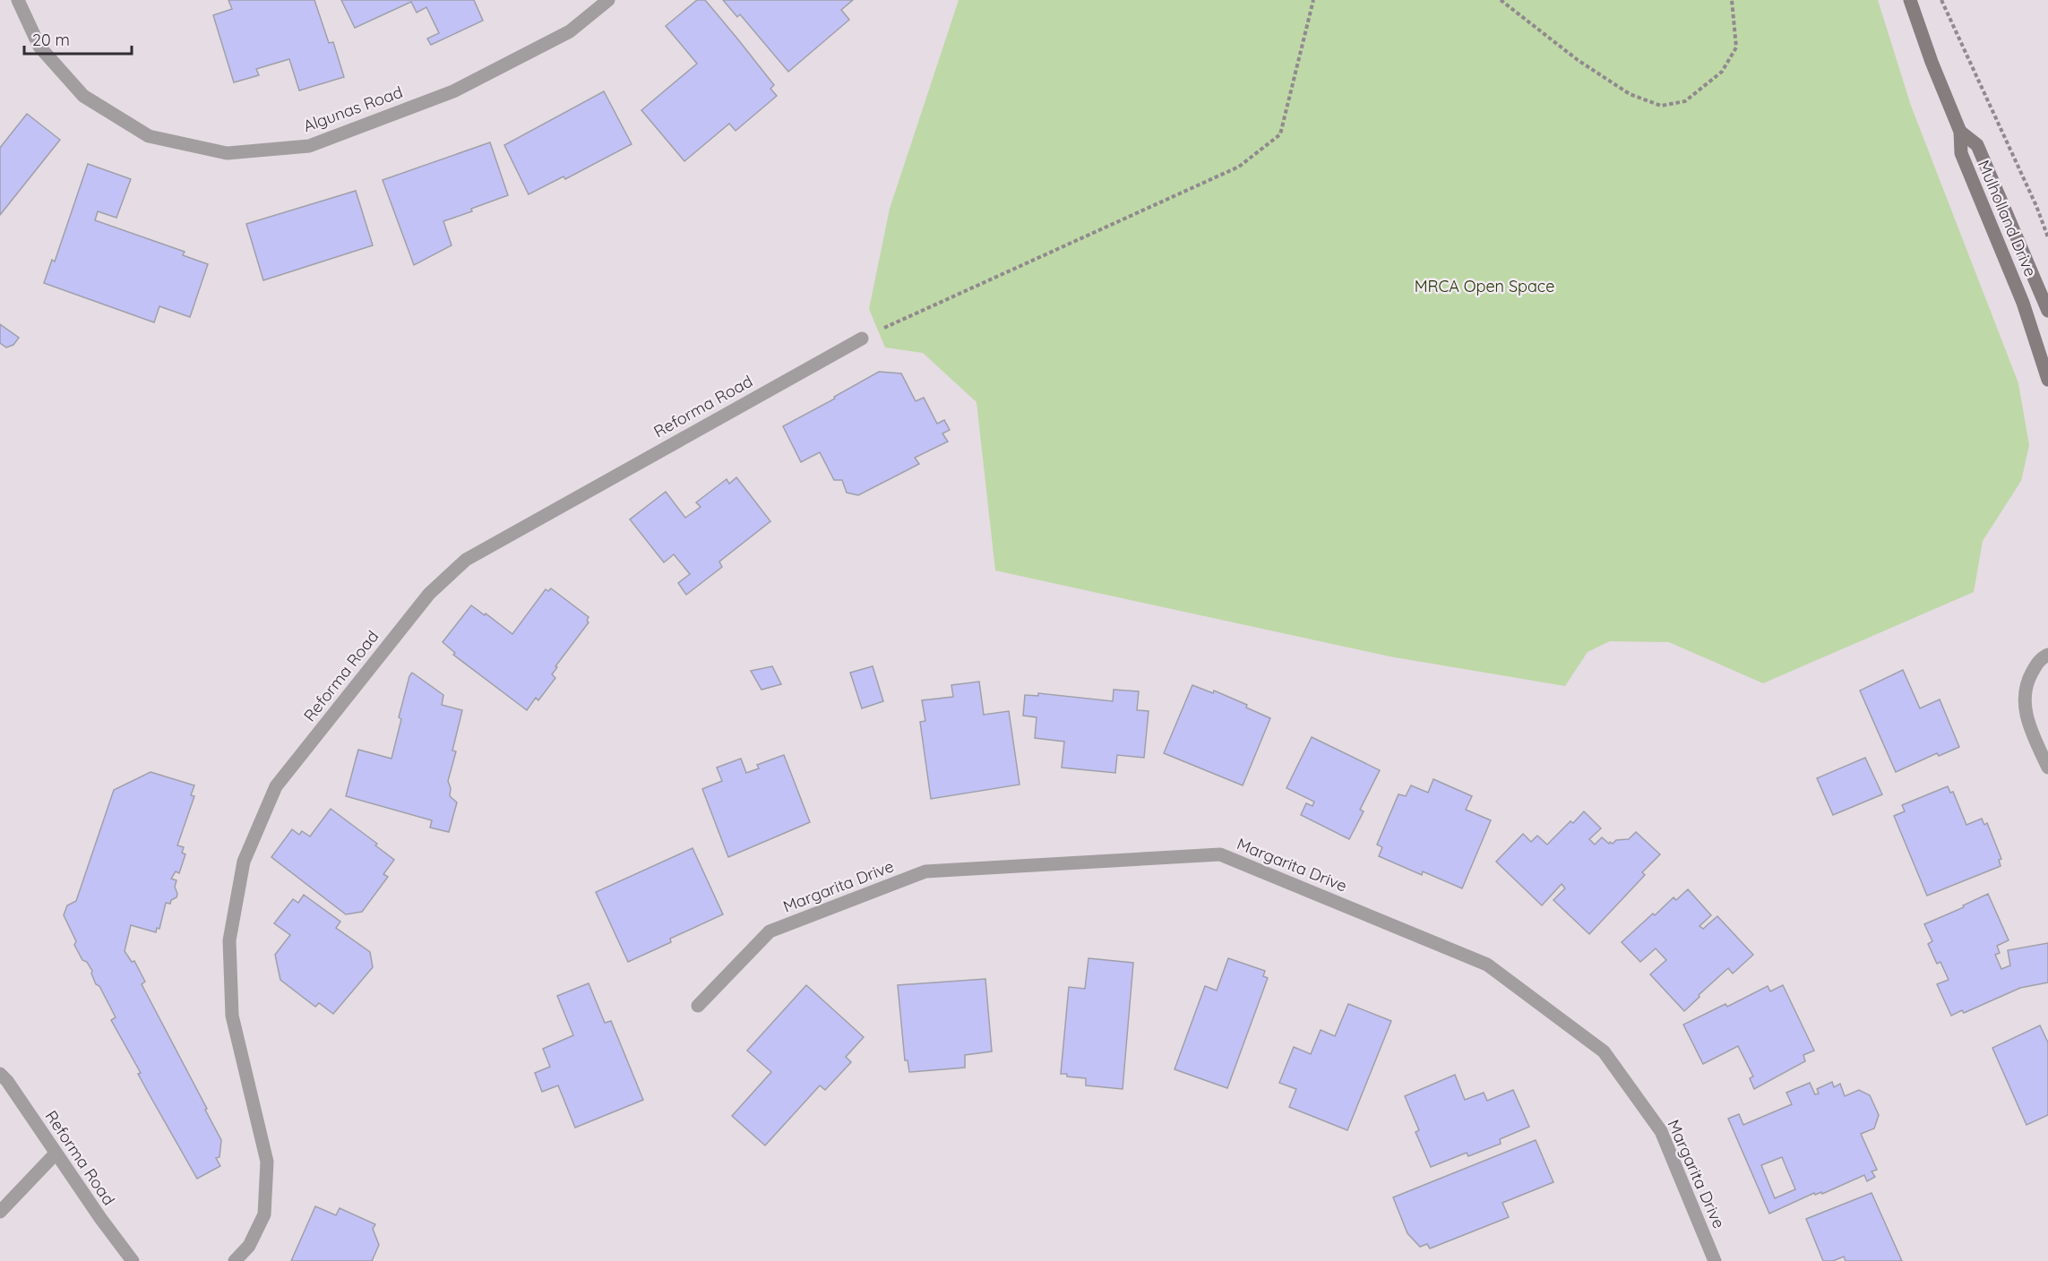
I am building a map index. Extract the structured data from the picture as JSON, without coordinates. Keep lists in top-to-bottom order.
{
  "streets": {
    "main road": ["Mulholland Drive"],
    "street": ["Algunas Road", "Reforma Road", "Margarita Drive"]
  },
  "parks": ["MRCA Open Space"],
  "scale_bar": "20 m"
}
